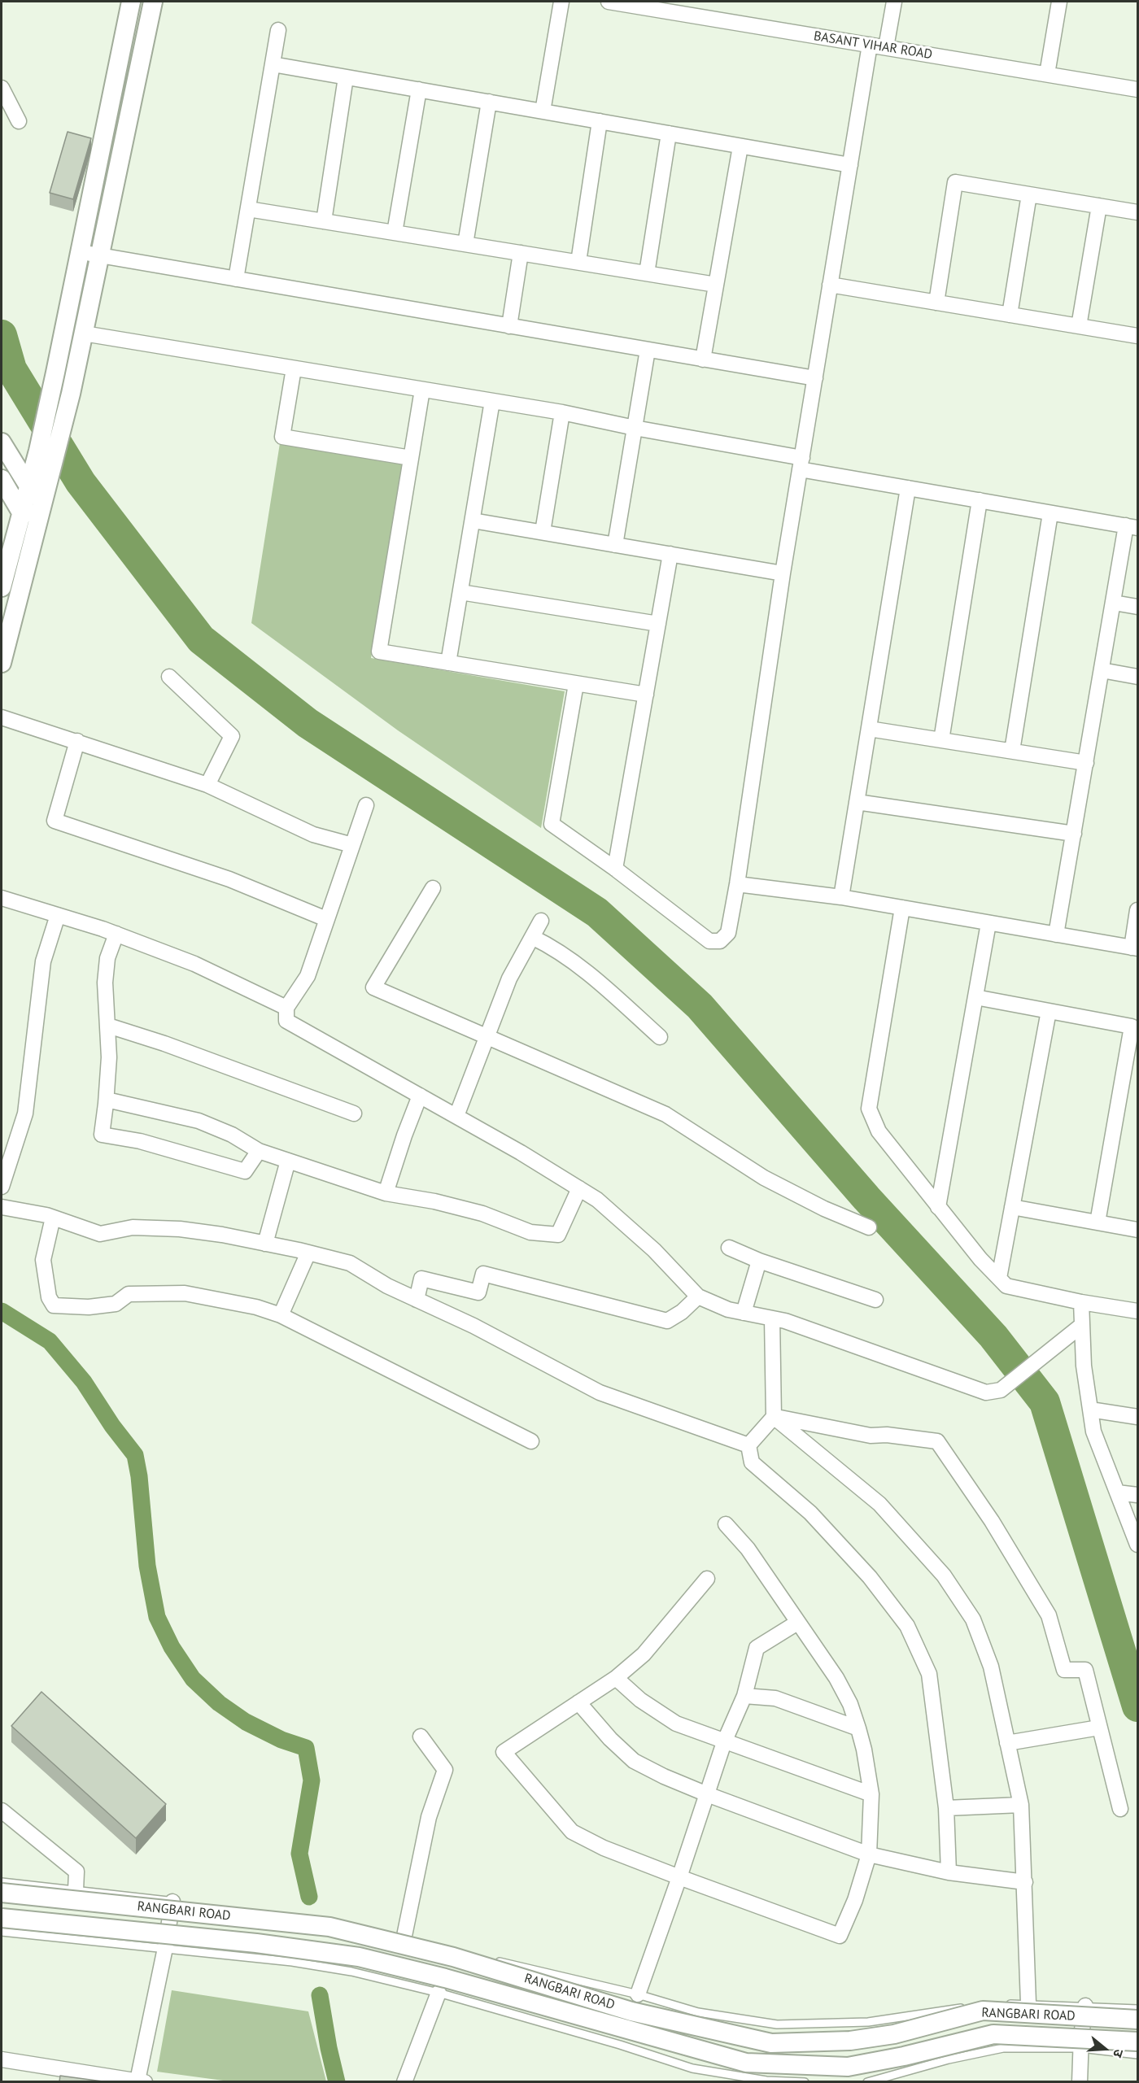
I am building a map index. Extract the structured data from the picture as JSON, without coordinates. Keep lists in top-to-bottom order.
{
  "streets": {
    "street": ["BASANT VIHAR ROAD", "RANGBARI ROAD"]
  },
  "north": "right"
}
